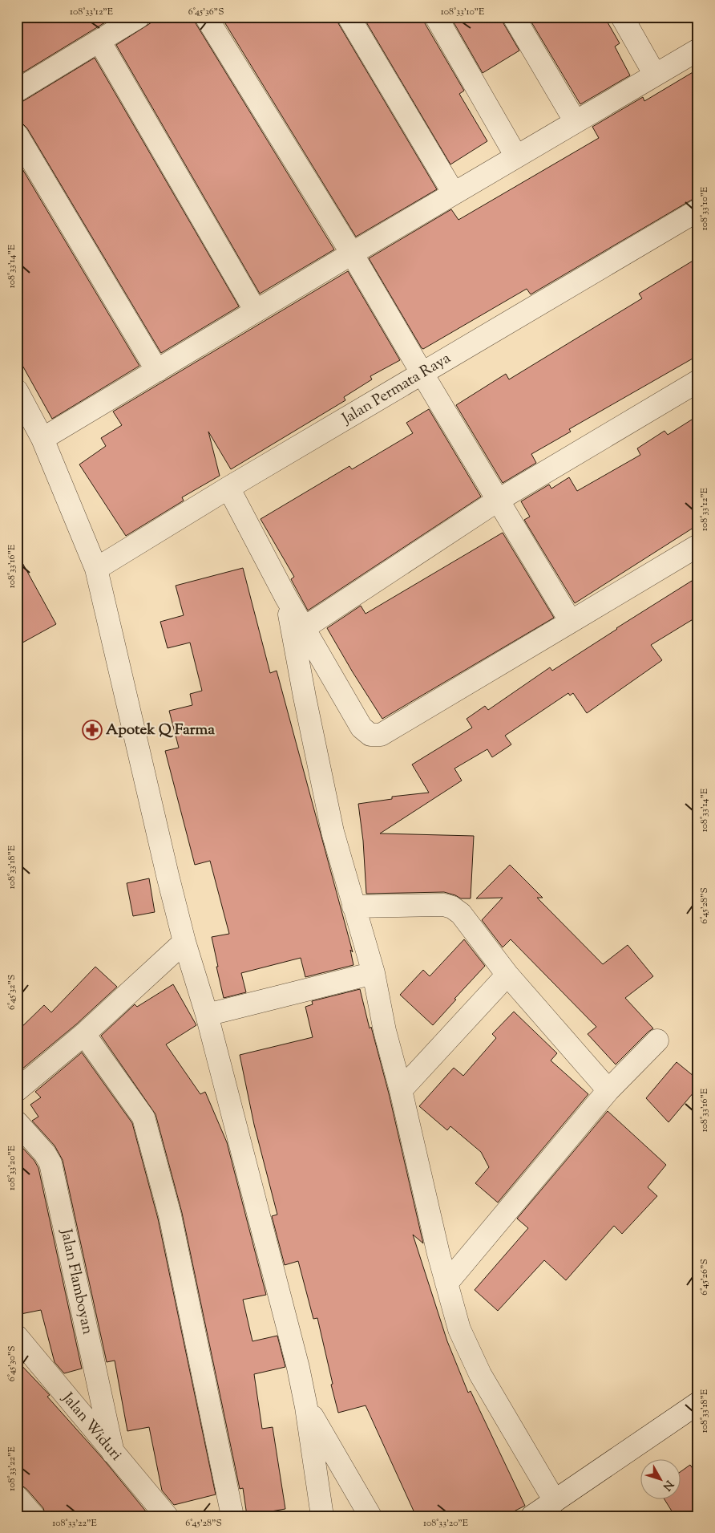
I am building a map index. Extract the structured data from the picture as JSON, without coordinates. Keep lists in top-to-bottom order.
{
  "streets": {
    "street": ["Jalan Permata Raya", "Jalan Flamboyan", "Jalan Widuri"]
  },
  "crossings": [
    ["Jalan Flamboyan", "Jalan Widuri"]
  ],
  "places": {
    "pharmacy": ["Apotek Q Farma"]
  },
  "north": "bottom right",
  "coordinates": [
    "108°33'12\"E",
    "6°45'36\"S",
    "108°33'10\"E",
    "108°33'14\"E",
    "108°33'16\"E",
    "108°33'18\"E",
    "6°45'28\"S",
    "6°45'32\"S",
    "108°33'20\"E",
    "6°45'26\"S",
    "6°45'30\"S",
    "108°33'22\"E"
  ]
}
